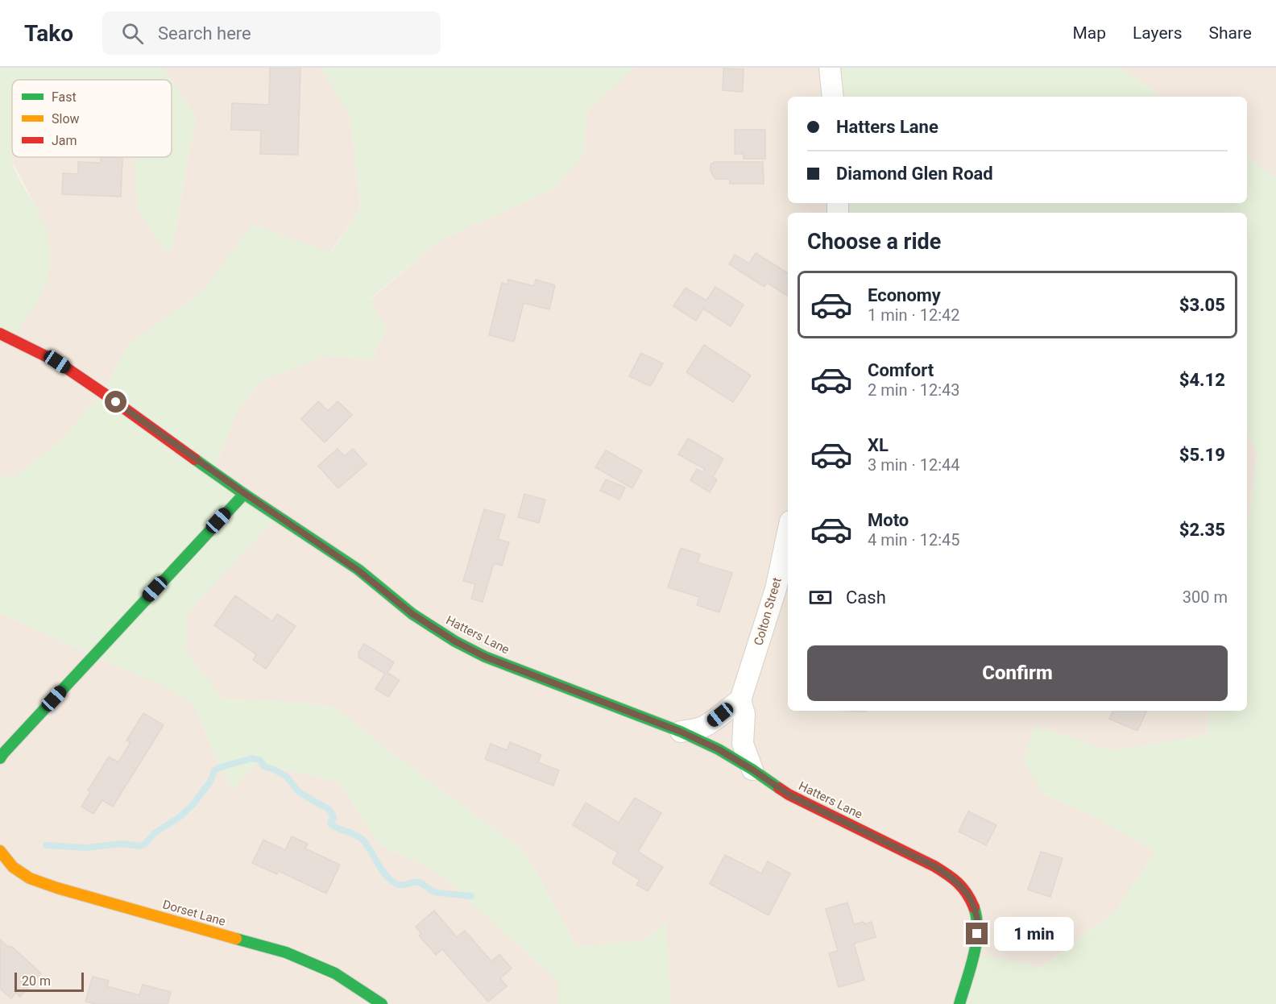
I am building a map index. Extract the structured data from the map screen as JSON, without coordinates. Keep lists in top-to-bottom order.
{
  "streets": {
    "street": ["Colton Street", "Hatters Lane", "Dorset Lane"]
  },
  "crossings": [
    ["Colton Street", "Hatters Lane"]
  ],
  "legend": ["Fast", "Slow", "Jam"],
  "scale_bar": "20 m",
  "page": {
    "header": "Tako",
    "search": "Search here",
    "nav": ["Map", "Layers", "Share"],
    "banner": ["Hatters Lane", "Diamond Glen Road"],
    "heading": "Choose a ride",
    "list": [
      {
        "name": "Economy",
        "note": "1 min · 12:42",
        "value": "$3.05"
      },
      {
        "name": "Comfort",
        "note": "2 min · 12:43",
        "value": "$4.12"
      },
      {
        "name": "XL",
        "note": "3 min · 12:44",
        "value": "$5.19"
      },
      {
        "name": "Moto",
        "note": "4 min · 12:45",
        "value": "$2.35"
      }
    ],
    "pay": ["Cash", "300 m"],
    "buttons": "Confirm",
    "bubble": "1 min",
    "scale": "20 m"
  }
}
